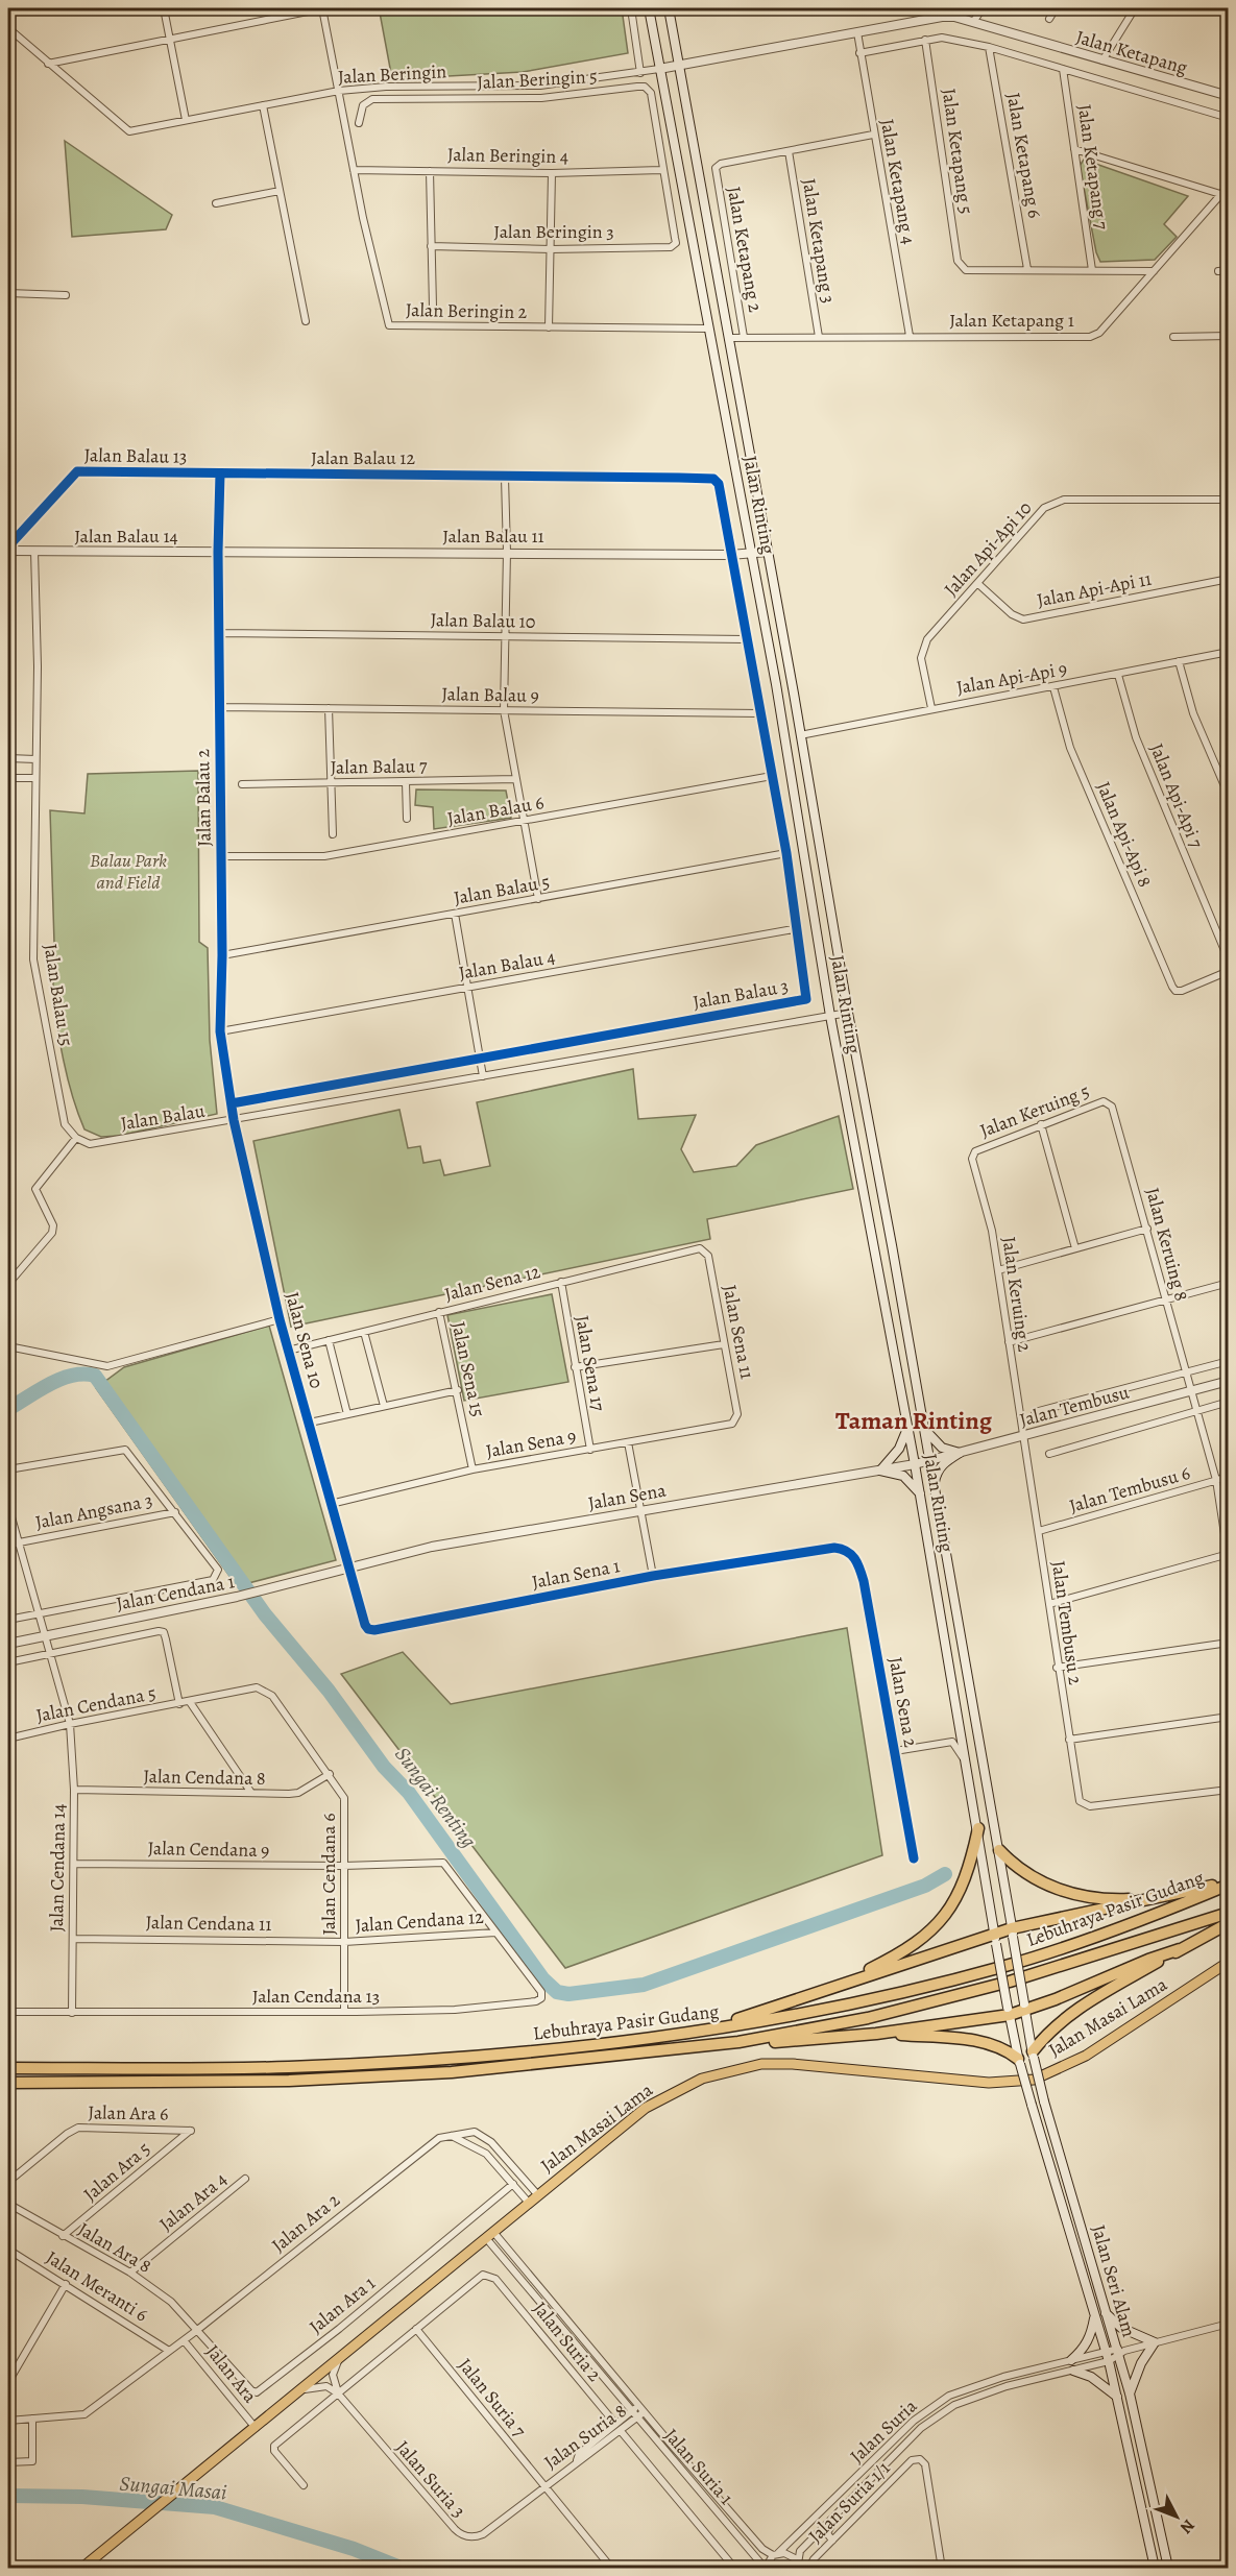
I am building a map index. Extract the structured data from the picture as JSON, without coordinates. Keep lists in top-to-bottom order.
{
  "streets": {
    "highway": ["Lebuhraya Pasir Gudang"],
    "main road": ["Jalan Rinting", "Jalan Masai Lama", "Jalan Seri Alam"],
    "street": [
      "Jalan Ketapang",
      "Jalan Beringin",
      "Jalan Beringin 5",
      "Jalan Ketapang 5",
      "Jalan Beringin 4",
      "Jalan Ketapang 6",
      "Jalan Ketapang 7",
      "Jalan Ketapang 4",
      "Jalan Beringin 3",
      "Jalan Ketapang 3",
      "Jalan Ketapang 2",
      "Jalan Beringin 2",
      "Jalan Ketapang 1",
      "Jalan Balau 13",
      "Jalan Balau 12",
      "Jalan Balau 14",
      "Jalan Balau 11",
      "Jalan Api-Api 10",
      "Jalan Api-Api 11",
      "Jalan Balau 10",
      "Jalan Api-Api 9",
      "Jalan Balau 9",
      "Jalan Balau 7",
      "Jalan Api-Api 7",
      "Jalan Balau 2",
      "Jalan Balau 6",
      "Jalan Api-Api 8",
      "Jalan Balau 5",
      "Jalan Balau 4",
      "Jalan Balau 3",
      "Jalan Balau 15",
      "Jalan Keruing 5",
      "Jalan Balau",
      "Jalan Keruing 8",
      "Jalan Sena 12",
      "Jalan Keruing 2",
      "Jalan Sena 11",
      "Jalan Sena 10",
      "Jalan Sena 17",
      "Jalan Sena 15",
      "Jalan Tembusu",
      "Jalan Sena 9",
      "Jalan Tembusu 6",
      "Jalan Sena",
      "Jalan Angsana 3",
      "Jalan Sena 1",
      "Jalan Cendana 1",
      "Jalan Tembusu 2",
      "Jalan Sena 2",
      "Jalan Cendana 5",
      "Jalan Cendana 8",
      "Jalan Cendana 9",
      "Jalan Cendana 14",
      "Jalan Cendana 6",
      "Jalan Cendana 12",
      "Jalan Cendana 11",
      "Jalan Cendana 13",
      "Jalan Ara 6",
      "Jalan Ara 5",
      "Jalan Ara 4",
      "Jalan Ara 2",
      "Jalan Ara 8",
      "Jalan Meranti 6",
      "Jalan Ara 1",
      "Jalan Suria 2",
      "Jalan Ara",
      "Jalan Suria 7",
      "Jalan Suria",
      "Jalan Suria 8",
      "Jalan Suria 1",
      "Jalan Suria 3",
      "Jalan Suria 1/1"
    ]
  },
  "crossings": [
    ["Jalan Ketapang", "Jalan Beringin"],
    ["Jalan Ketapang", "Jalan Ketapang 4"],
    ["Jalan Ketapang", "Jalan Rinting"],
    ["Jalan Beringin", "Jalan Beringin 2"],
    ["Jalan Beringin", "Jalan Rinting"],
    ["Jalan Beringin 5", "Jalan Beringin 4"],
    ["Jalan Beringin 5", "Jalan Beringin 3"],
    ["Jalan Ketapang 5", "Jalan Ketapang 6"],
    ["Jalan Beringin 4", "Jalan Beringin 3"],
    ["Jalan Beringin 4", "Jalan Beringin 2"],
    ["Jalan Ketapang 4", "Jalan Ketapang 1"],
    ["Jalan Ketapang 3", "Jalan Ketapang 2"],
    ["Jalan Ketapang 3", "Jalan Ketapang 1"],
    ["Jalan Ketapang 2", "Jalan Ketapang 1"],
    ["Jalan Beringin 2", "Jalan Rinting"],
    ["Jalan Ketapang 1", "Jalan Rinting"],
    ["Jalan Balau 13", "Jalan Balau 12"],
    ["Jalan Balau 13", "Jalan Balau 2"],
    ["Jalan Balau 12", "Jalan Balau 2"],
    ["Jalan Balau 12", "Jalan Balau 3"],
    ["Jalan Rinting", "Jalan Balau 11"],
    ["Jalan Rinting", "Jalan Api-Api 9"],
    ["Jalan Rinting", "Jalan Balau"],
    ["Jalan Rinting", "Jalan Tembusu"],
    ["Jalan Rinting", "Jalan Sena"],
    ["Jalan Rinting", "Jalan Seri Alam"],
    ["Jalan Balau 14", "Jalan Balau 11"],
    ["Jalan Balau 14", "Jalan Balau 2"],
    ["Jalan Balau 14", "Jalan Balau 15"],
    ["Jalan Balau 11", "Jalan Balau 2"],
    ["Jalan Balau 11", "Jalan Balau 3"],
    ["Jalan Api-Api 10", "Jalan Api-Api 11"],
    ["Jalan Api-Api 10", "Jalan Api-Api 9"],
    ["Jalan Balau 10", "Jalan Balau 2"],
    ["Jalan Balau 10", "Jalan Balau 3"],
    ["Jalan Api-Api 9", "Jalan Api-Api 7"],
    ["Jalan Api-Api 9", "Jalan Api-Api 8"],
    ["Jalan Balau 9", "Jalan Balau 2"],
    ["Jalan Balau 9", "Jalan Balau 3"],
    ["Jalan Balau 2", "Jalan Balau 6"],
    ["Jalan Balau 2", "Jalan Balau 5"],
    ["Jalan Balau 2", "Jalan Balau 4"],
    ["Jalan Balau 2", "Jalan Balau 3"],
    ["Jalan Balau 2", "Jalan Balau"],
    ["Jalan Balau 2", "Jalan Sena 10"],
    ["Jalan Balau 6", "Jalan Balau 3"],
    ["Jalan Balau 5", "Jalan Balau 3"],
    ["Jalan Balau 4", "Jalan Balau 3"],
    ["Jalan Balau 15", "Jalan Balau"],
    ["Jalan Keruing 5", "Jalan Keruing 8"],
    ["Jalan Keruing 5", "Jalan Keruing 2"],
    ["Jalan Balau", "Jalan Sena 10"],
    ["Jalan Keruing 8", "Jalan Tembusu"],
    ["Jalan Keruing 8", "Jalan Tembusu 6"],
    ["Jalan Sena 12", "Jalan Sena 11"],
    ["Jalan Sena 12", "Jalan Sena 10"],
    ["Jalan Sena 12", "Jalan Sena 17"],
    ["Jalan Sena 12", "Jalan Sena 15"],
    ["Jalan Keruing 2", "Jalan Tembusu"],
    ["Jalan Keruing 2", "Jalan Tembusu 2"],
    ["Jalan Sena 11", "Jalan Sena 9"],
    ["Jalan Sena 10", "Jalan Sena 9"],
    ["Jalan Sena 10", "Jalan Sena"],
    ["Jalan Sena 10", "Jalan Sena 1"],
    ["Jalan Sena 10", "Jalan Cendana 1"],
    ["Jalan Sena 17", "Jalan Sena 9"],
    ["Jalan Sena 15", "Jalan Sena 9"],
    ["Jalan Tembusu", "Jalan Sena"],
    ["Jalan Tembusu", "Jalan Tembusu 2"],
    ["Jalan Tembusu 6", "Jalan Tembusu 2"],
    ["Jalan Sena", "Jalan Sena 1"],
    ["Jalan Sena", "Jalan Cendana 1"],
    ["Jalan Angsana 3", "Jalan Cendana 14"],
    ["Jalan Sena 1", "Jalan Cendana 1"],
    ["Jalan Sena 1", "Jalan Sena 2"],
    ["Jalan Cendana 1", "Jalan Cendana 5"],
    ["Jalan Cendana 1", "Jalan Cendana 14"],
    ["Jalan Cendana 5", "Jalan Cendana 14"],
    ["Jalan Cendana 5", "Jalan Cendana 6"],
    ["Jalan Cendana 8", "Jalan Cendana 14"],
    ["Jalan Cendana 8", "Jalan Cendana 6"],
    ["Jalan Cendana 9", "Jalan Cendana 14"],
    ["Jalan Cendana 9", "Jalan Cendana 6"],
    ["Jalan Cendana 9", "Jalan Cendana 12"],
    ["Jalan Cendana 9", "Jalan Cendana 13"],
    ["Jalan Cendana 14", "Jalan Cendana 11"],
    ["Jalan Cendana 14", "Jalan Cendana 13"],
    ["Jalan Cendana 6", "Jalan Cendana 12"],
    ["Jalan Cendana 6", "Jalan Cendana 11"],
    ["Jalan Cendana 6", "Jalan Cendana 13"],
    ["Jalan Cendana 12", "Jalan Cendana 11"],
    ["Jalan Cendana 12", "Jalan Cendana 13"],
    ["Jalan Masai Lama", "Jalan Ara 2"],
    ["Jalan Masai Lama", "Jalan Ara"],
    ["Jalan Masai Lama", "Jalan Suria 1"],
    ["Jalan Ara 6", "Jalan Ara 5"],
    ["Jalan Ara 5", "Jalan Ara 8"],
    ["Jalan Ara 4", "Jalan Ara 8"],
    ["Jalan Ara 2", "Jalan Ara 8"],
    ["Jalan Ara 2", "Jalan Meranti 6"],
    ["Jalan Ara 2", "Jalan Ara 1"],
    ["Jalan Ara 2", "Jalan Ara"],
    ["Jalan Ara 8", "Jalan Ara 1"],
    ["Jalan Seri Alam", "Jalan Suria"],
    ["Jalan Suria 2", "Jalan Suria 7"],
    ["Jalan Suria 7", "Jalan Suria 8"],
    ["Jalan Suria 7", "Jalan Suria 3"],
    ["Jalan Suria", "Jalan Suria 1"],
    ["Jalan Suria 8", "Jalan Suria 1"],
    ["Jalan Suria 8", "Jalan Suria 3"]
  ],
  "districts": ["Taman Rinting"],
  "water": ["Sungai Renting", "Sungai Masai"],
  "parks": ["Balau Park and Field"],
  "north": "bottom right"
}
